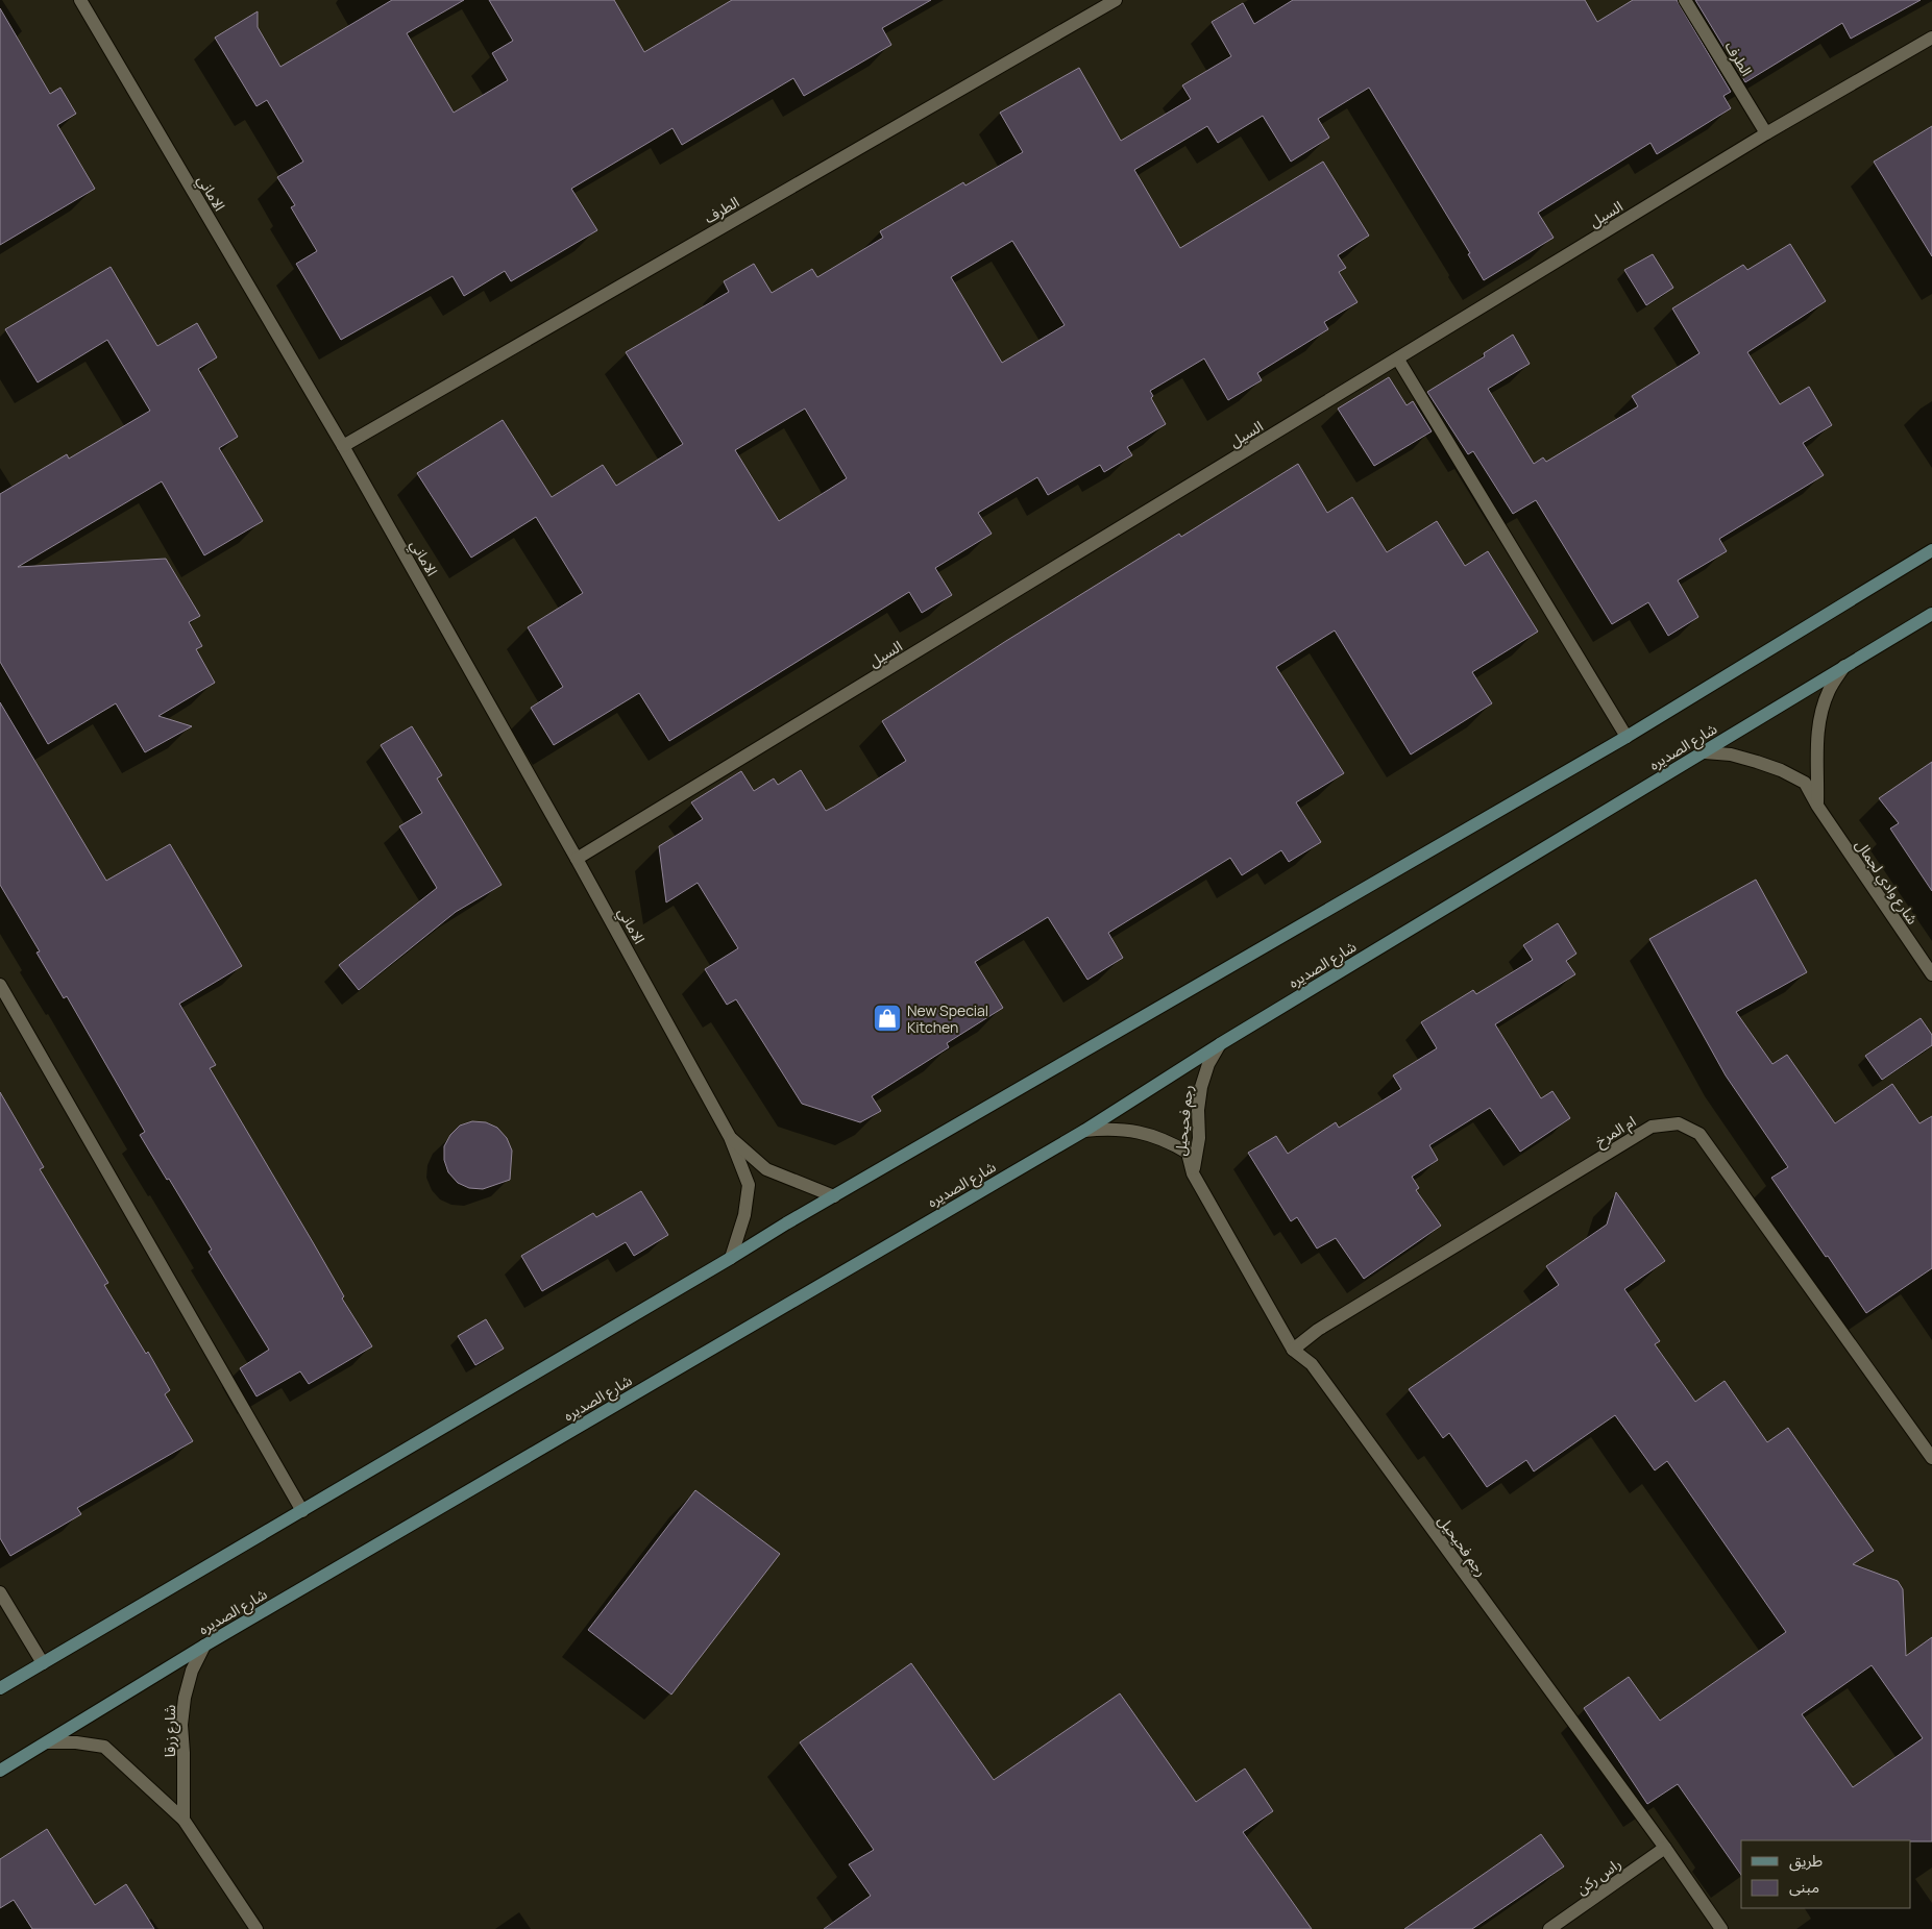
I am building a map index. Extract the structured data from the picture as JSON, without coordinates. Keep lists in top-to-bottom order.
{
  "streets": {
    "main road": ["شارع الصديره"],
    "street": [
      "الطرف",
      "الاماني",
      "السيل",
      "شارع وادي لجمال",
      "رجم فحيحيل",
      "ام المرخ",
      "شارع زرقا",
      "راس ركن"
    ]
  },
  "crossings": [
    ["الطرف", "الاماني"],
    ["الطرف", "السيل"],
    ["الاماني", "السيل"],
    ["شارع الصديره", "شارع وادي لجمال"],
    ["شارع الصديره", "رجم فحيحيل"],
    ["شارع الصديره", "شارع زرقا"],
    ["رجم فحيحيل", "ام المرخ"],
    ["رجم فحيحيل", "راس ركن"]
  ],
  "places": {
    "shop": ["New Special Kitchen"]
  },
  "legend": ["طريق", "مبنى"]
}
